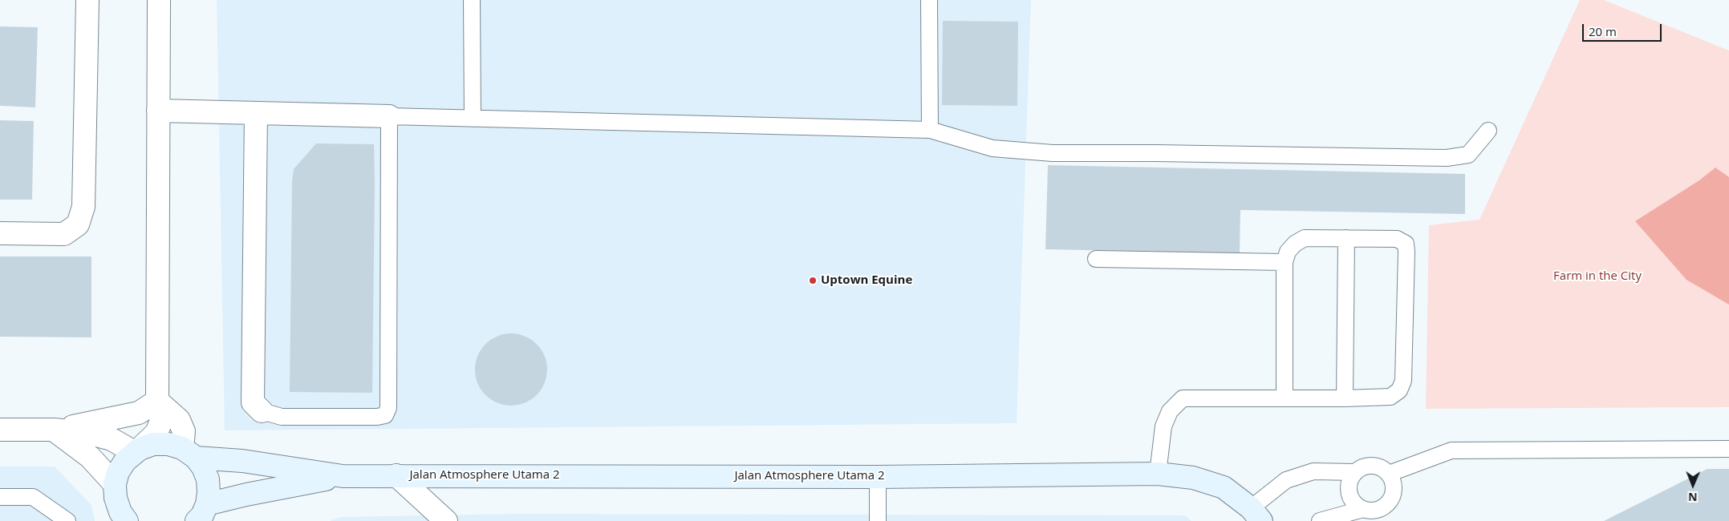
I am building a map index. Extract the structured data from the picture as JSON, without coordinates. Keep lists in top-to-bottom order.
{
  "streets": {
    "street": ["Jalan Atmosphere Utama 2"]
  },
  "parks": ["Farm in the City"],
  "places": ["Uptown Equine"],
  "scale_bar": "20 m",
  "north": "bottom"
}
